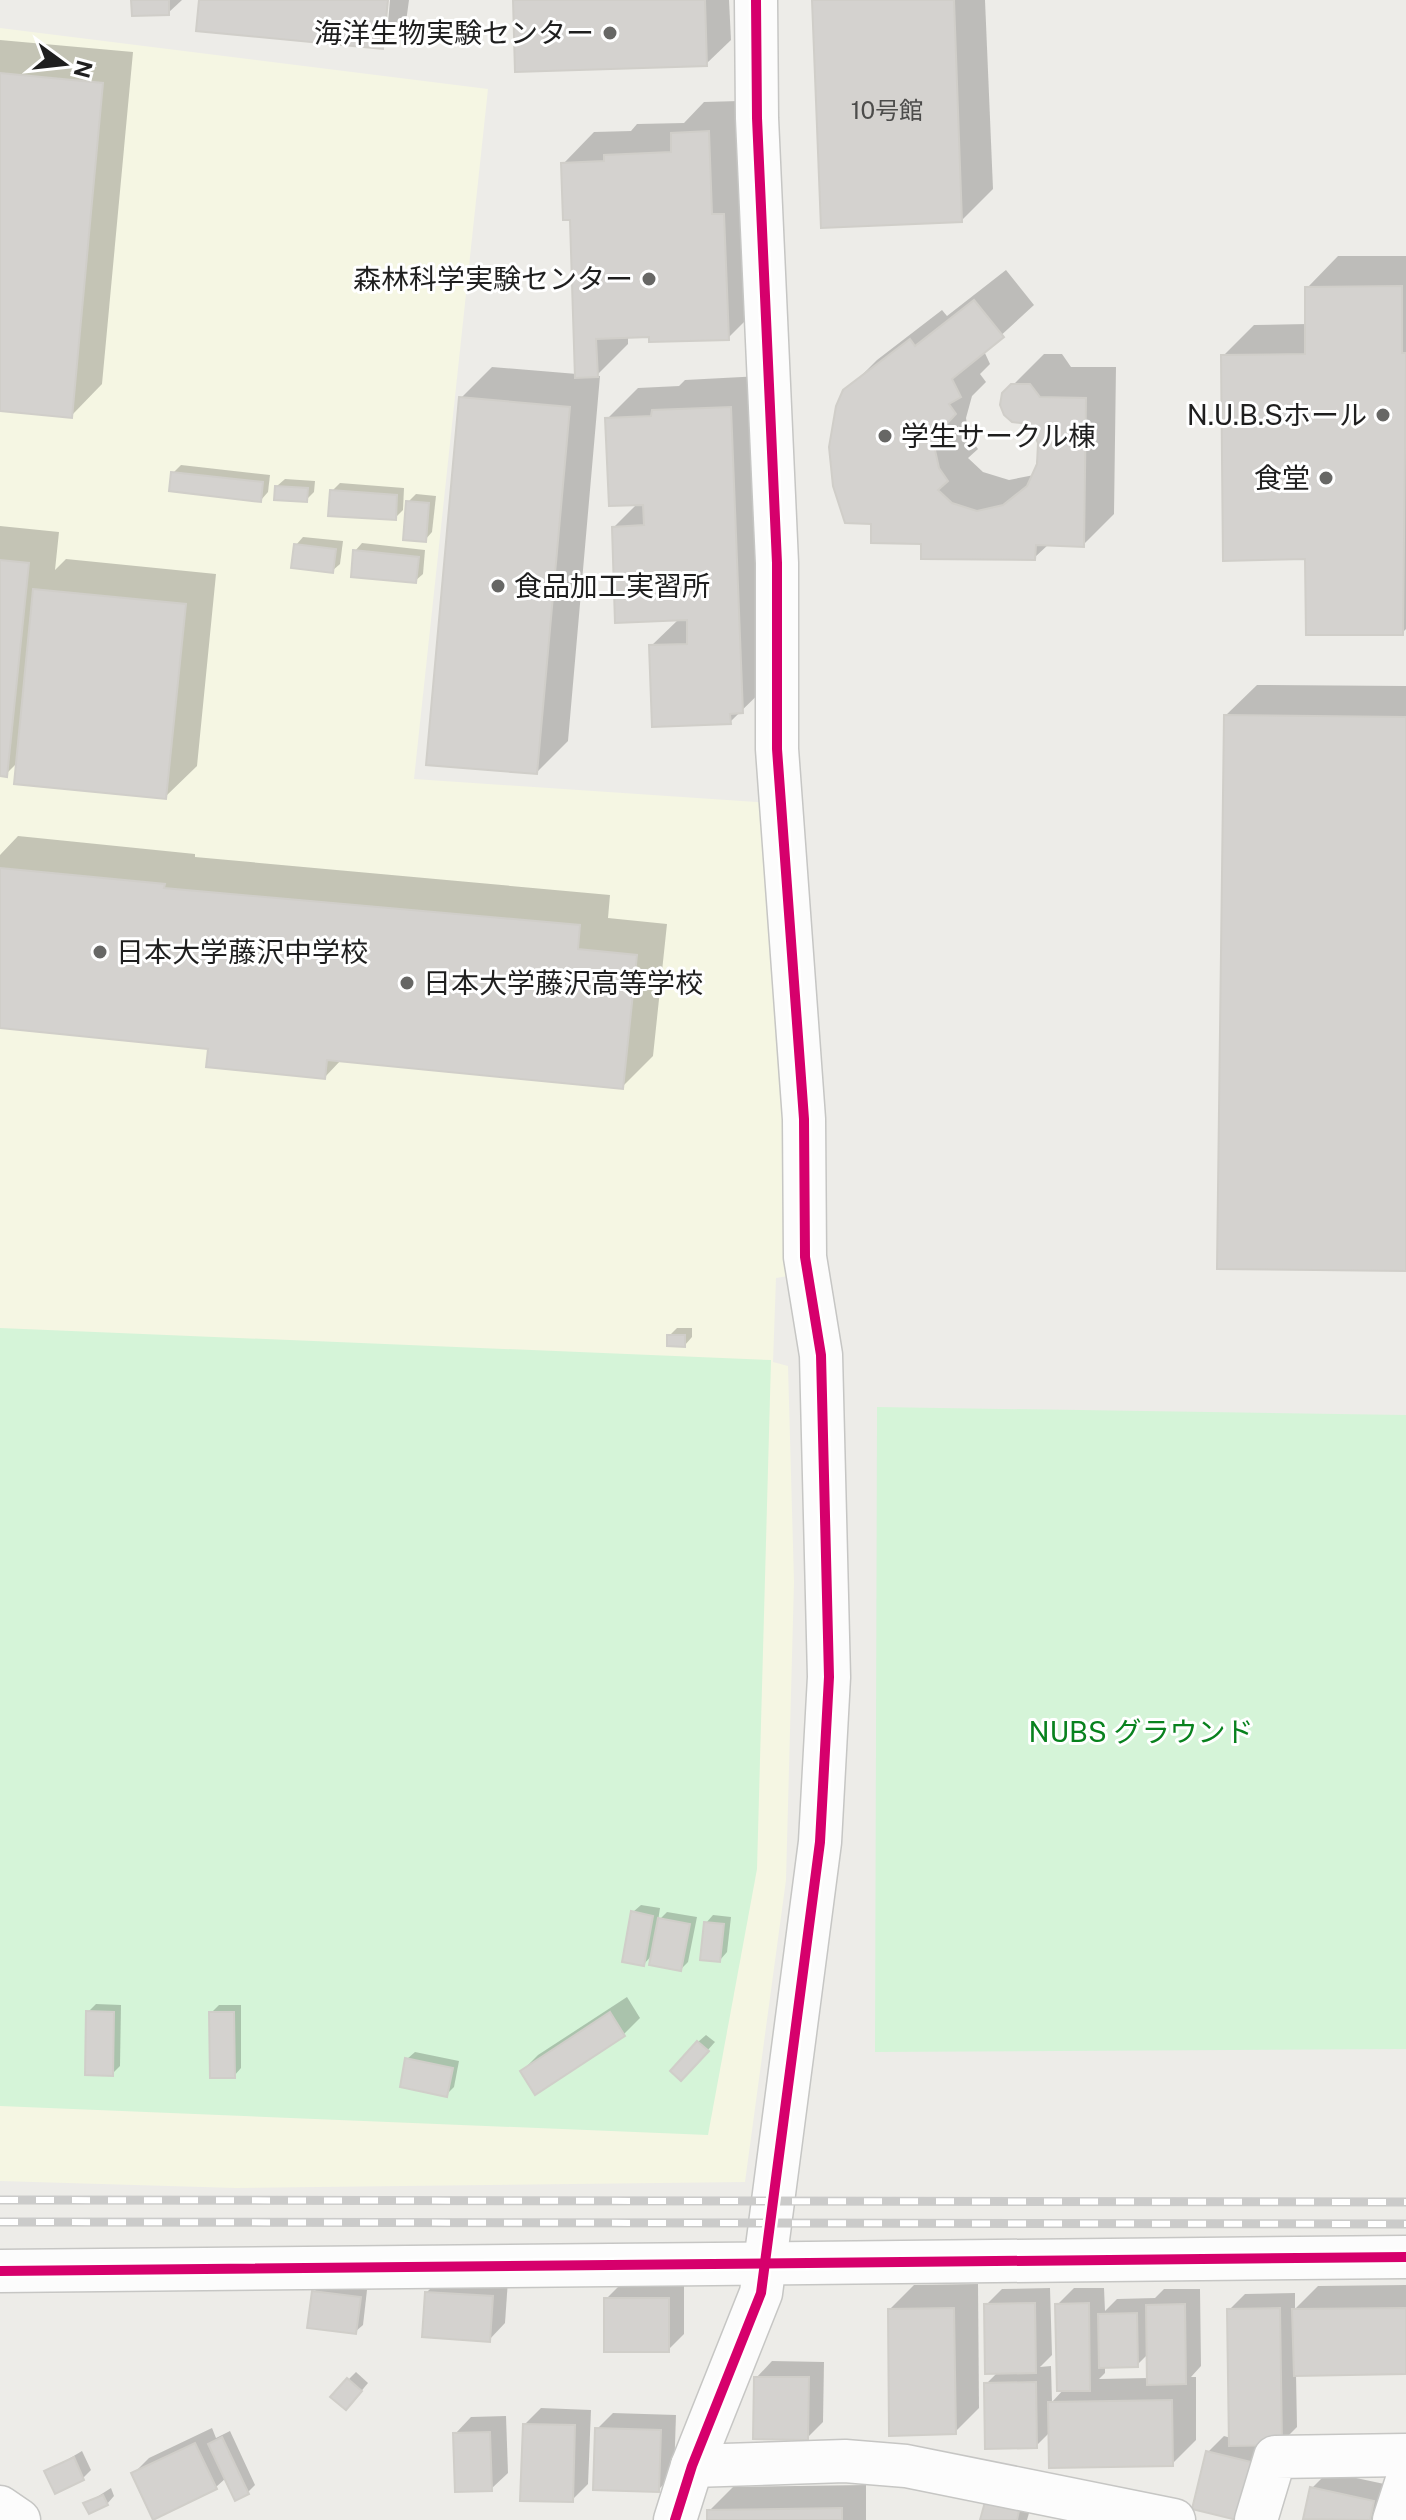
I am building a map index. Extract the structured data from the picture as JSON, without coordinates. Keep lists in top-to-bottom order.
{
  "parks": ["NUBS グラウンド"],
  "places": [
    "海洋生物実験センター",
    "森林科学実験センター",
    "N.U.B.Sホール",
    "学生サークル棟",
    "食堂",
    "食品加工実習所",
    "日本大学藤沢中学校",
    "日本大学藤沢高等学校"
  ],
  "house_numbers": ["10号館"],
  "north": "right"
}
